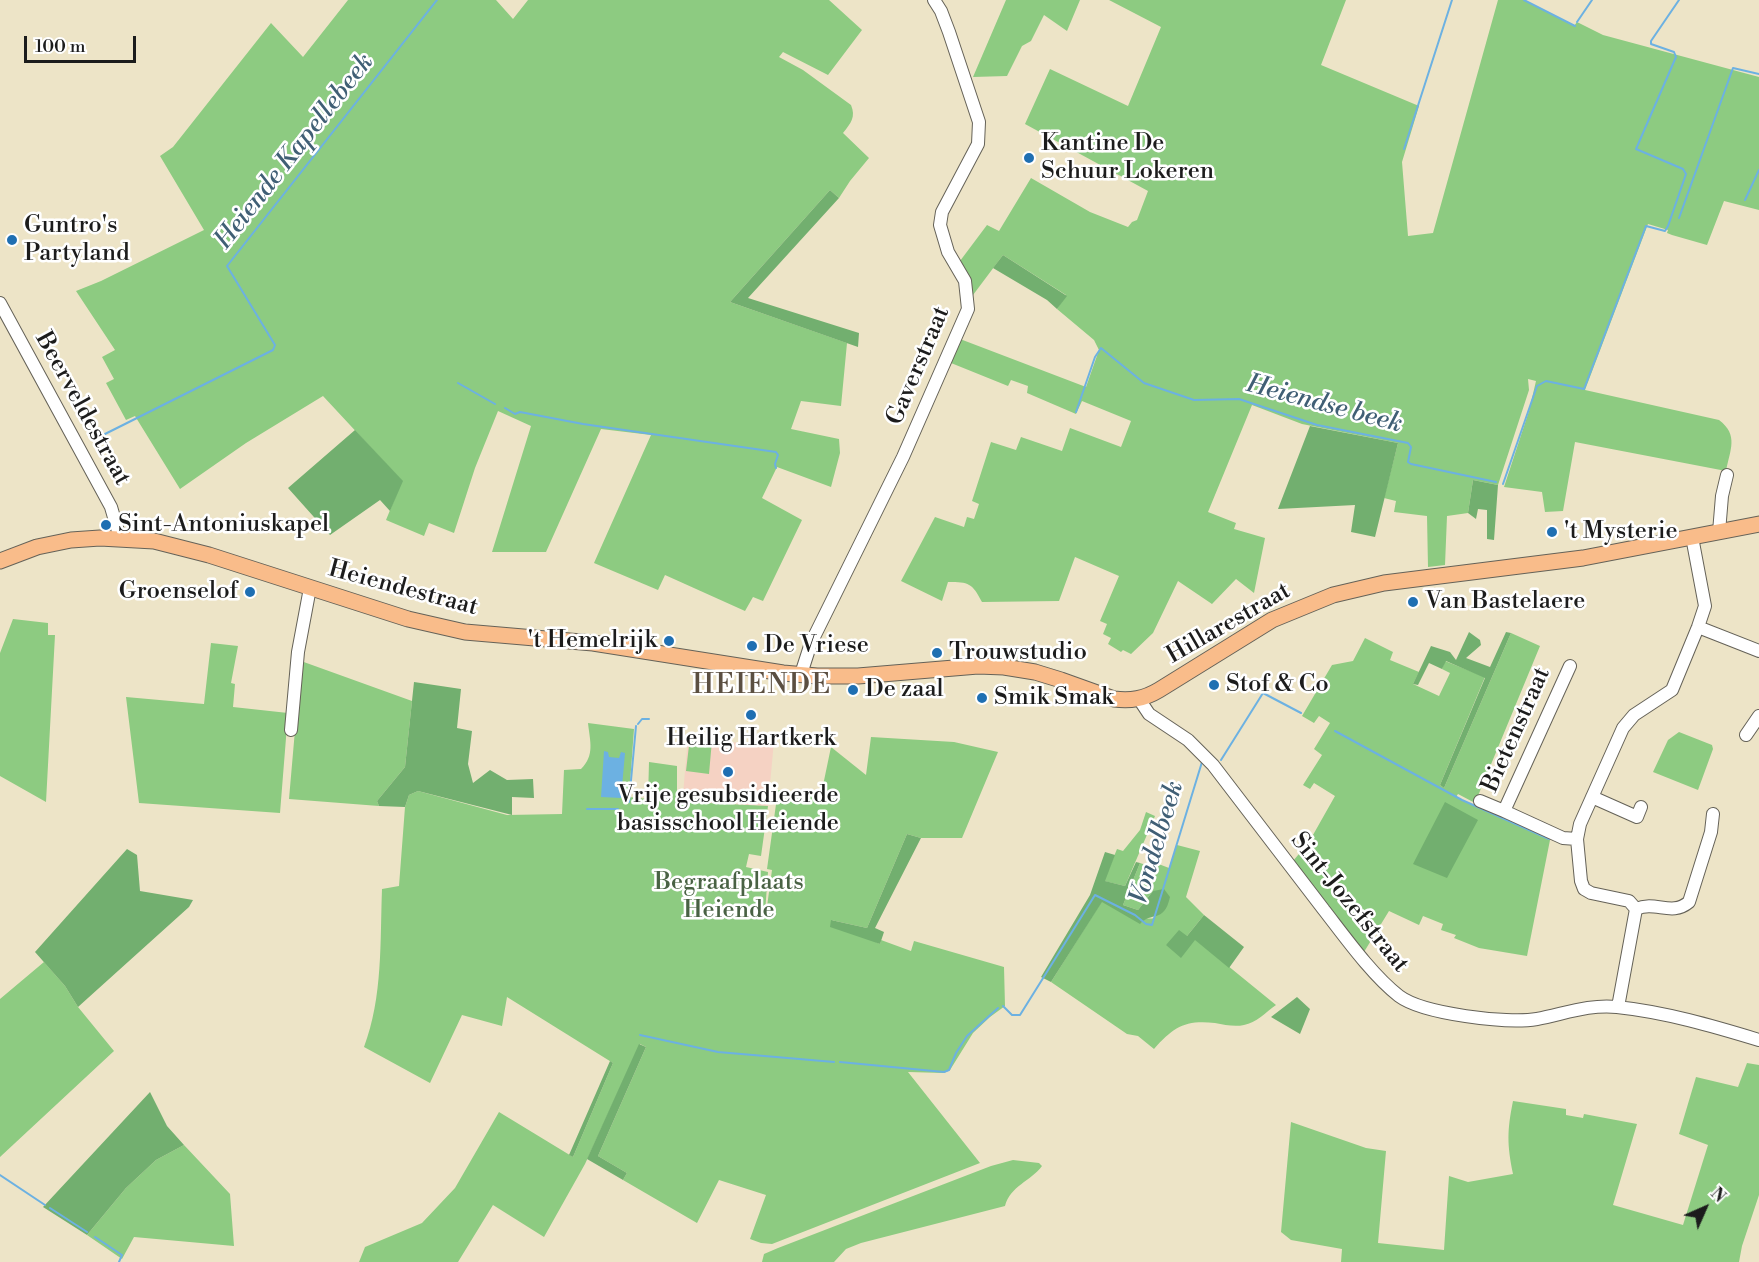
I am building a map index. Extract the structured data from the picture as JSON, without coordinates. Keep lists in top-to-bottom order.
{
  "streets": {
    "main road": ["Heiendestraat", "Hillarestraat"],
    "street": [
      "Gaverstraat",
      "Beerveldestraat",
      "Bietenstraat",
      "Sint-Jozefstraat"
    ]
  },
  "crossings": [
    ["Gaverstraat", "Heiendestraat"],
    ["Gaverstraat", "Hillarestraat"],
    ["Beerveldestraat", "Heiendestraat"],
    ["Heiendestraat", "Hillarestraat"],
    ["Hillarestraat", "Sint-Jozefstraat"]
  ],
  "districts": ["HEIENDE"],
  "water": ["Heiende Kapellebeek", "Heiendse beek", "Vondelbeek"],
  "parks": ["Begraafplaats Heiende"],
  "places": [
    "Kantine De Schuur Lokeren",
    "Guntro's Partyland",
    "Sint-Antoniuskapel",
    "'t Mysterie",
    "Groenselof",
    "Van Bastelaere",
    "'t Hemelrijk",
    "De Vriese",
    "Trouwstudio",
    "Stof & Co",
    "De zaal",
    "Smik Smak",
    "Heilig Hartkerk",
    "Vrije gesubsidieerde basisschool Heiende"
  ],
  "scale_bar": "100 m",
  "north": "top right"
}
